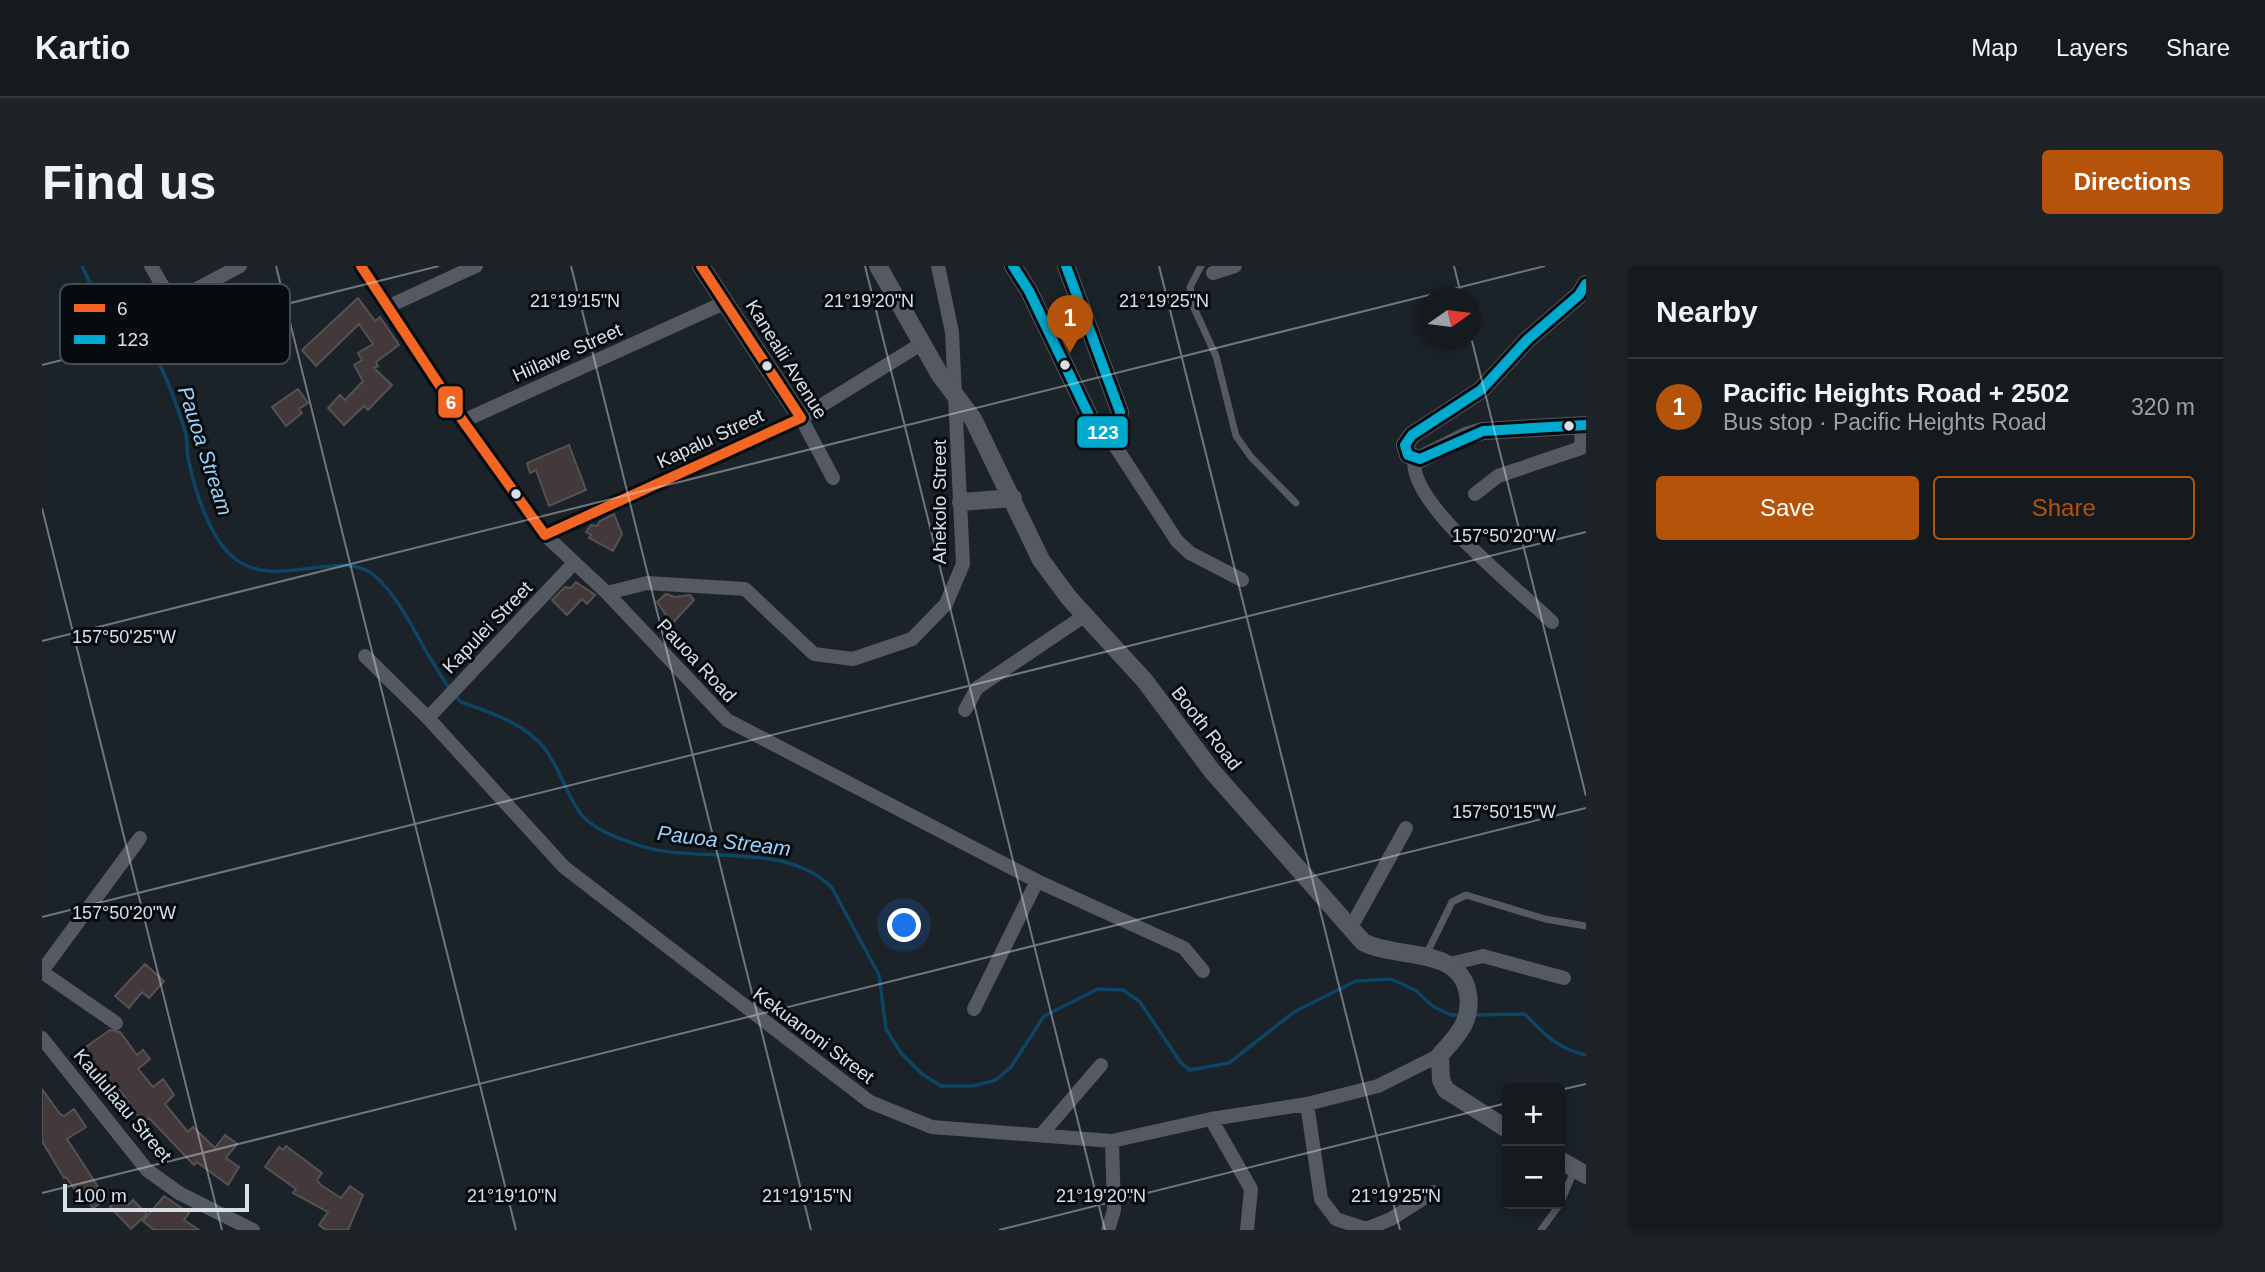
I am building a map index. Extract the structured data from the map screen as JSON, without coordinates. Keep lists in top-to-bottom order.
{
  "streets": {
    "street": [
      "Hiilawe Street",
      "Kanealii Avenue",
      "Kapalu Street",
      "Ahekolo Street",
      "Kapulei Street",
      "Pauoa Road",
      "Booth Road",
      "Kekuanoni Street",
      "Kaululaau Street"
    ]
  },
  "crossings": [
    ["Hiilawe Street", "Kanealii Avenue"],
    ["Hiilawe Street", "Pauoa Road"],
    ["Kanealii Avenue", "Kapalu Street"],
    ["Kapalu Street", "Pauoa Road"],
    ["Kapalu Street", "Booth Road"],
    ["Ahekolo Street", "Pauoa Road"],
    ["Ahekolo Street", "Booth Road"],
    ["Kapulei Street", "Pauoa Road"],
    ["Kapulei Street", "Kekuanoni Street"]
  ],
  "water": ["Pauoa Stream"],
  "lines": ["transit line 6", "transit line 123"],
  "legend": ["6", "123"],
  "scale_bar": "100 m",
  "north": "right",
  "page": {
    "header": "Kartio",
    "nav": ["Map", "Layers", "Share"],
    "buttons": [
      "Directions",
      ["Save", "Share"]
    ],
    "title": "Find us",
    "heading": "Nearby",
    "pins": "1",
    "list": [
      {
        "mark": "1",
        "name": "Pacific Heights Road + 2502",
        "note": "Bus stop · Pacific Heights Road",
        "value": "320 m"
      }
    ],
    "map_buttons": ["+", "−"],
    "scale": "100 m"
  },
  "coordinates": [
    "21°19'15\"N",
    "21°19'20\"N",
    "21°19'25\"N",
    "157°50'20\"W",
    "157°50'25\"W",
    "157°50'15\"W",
    "21°19'10\"N"
  ]
}
